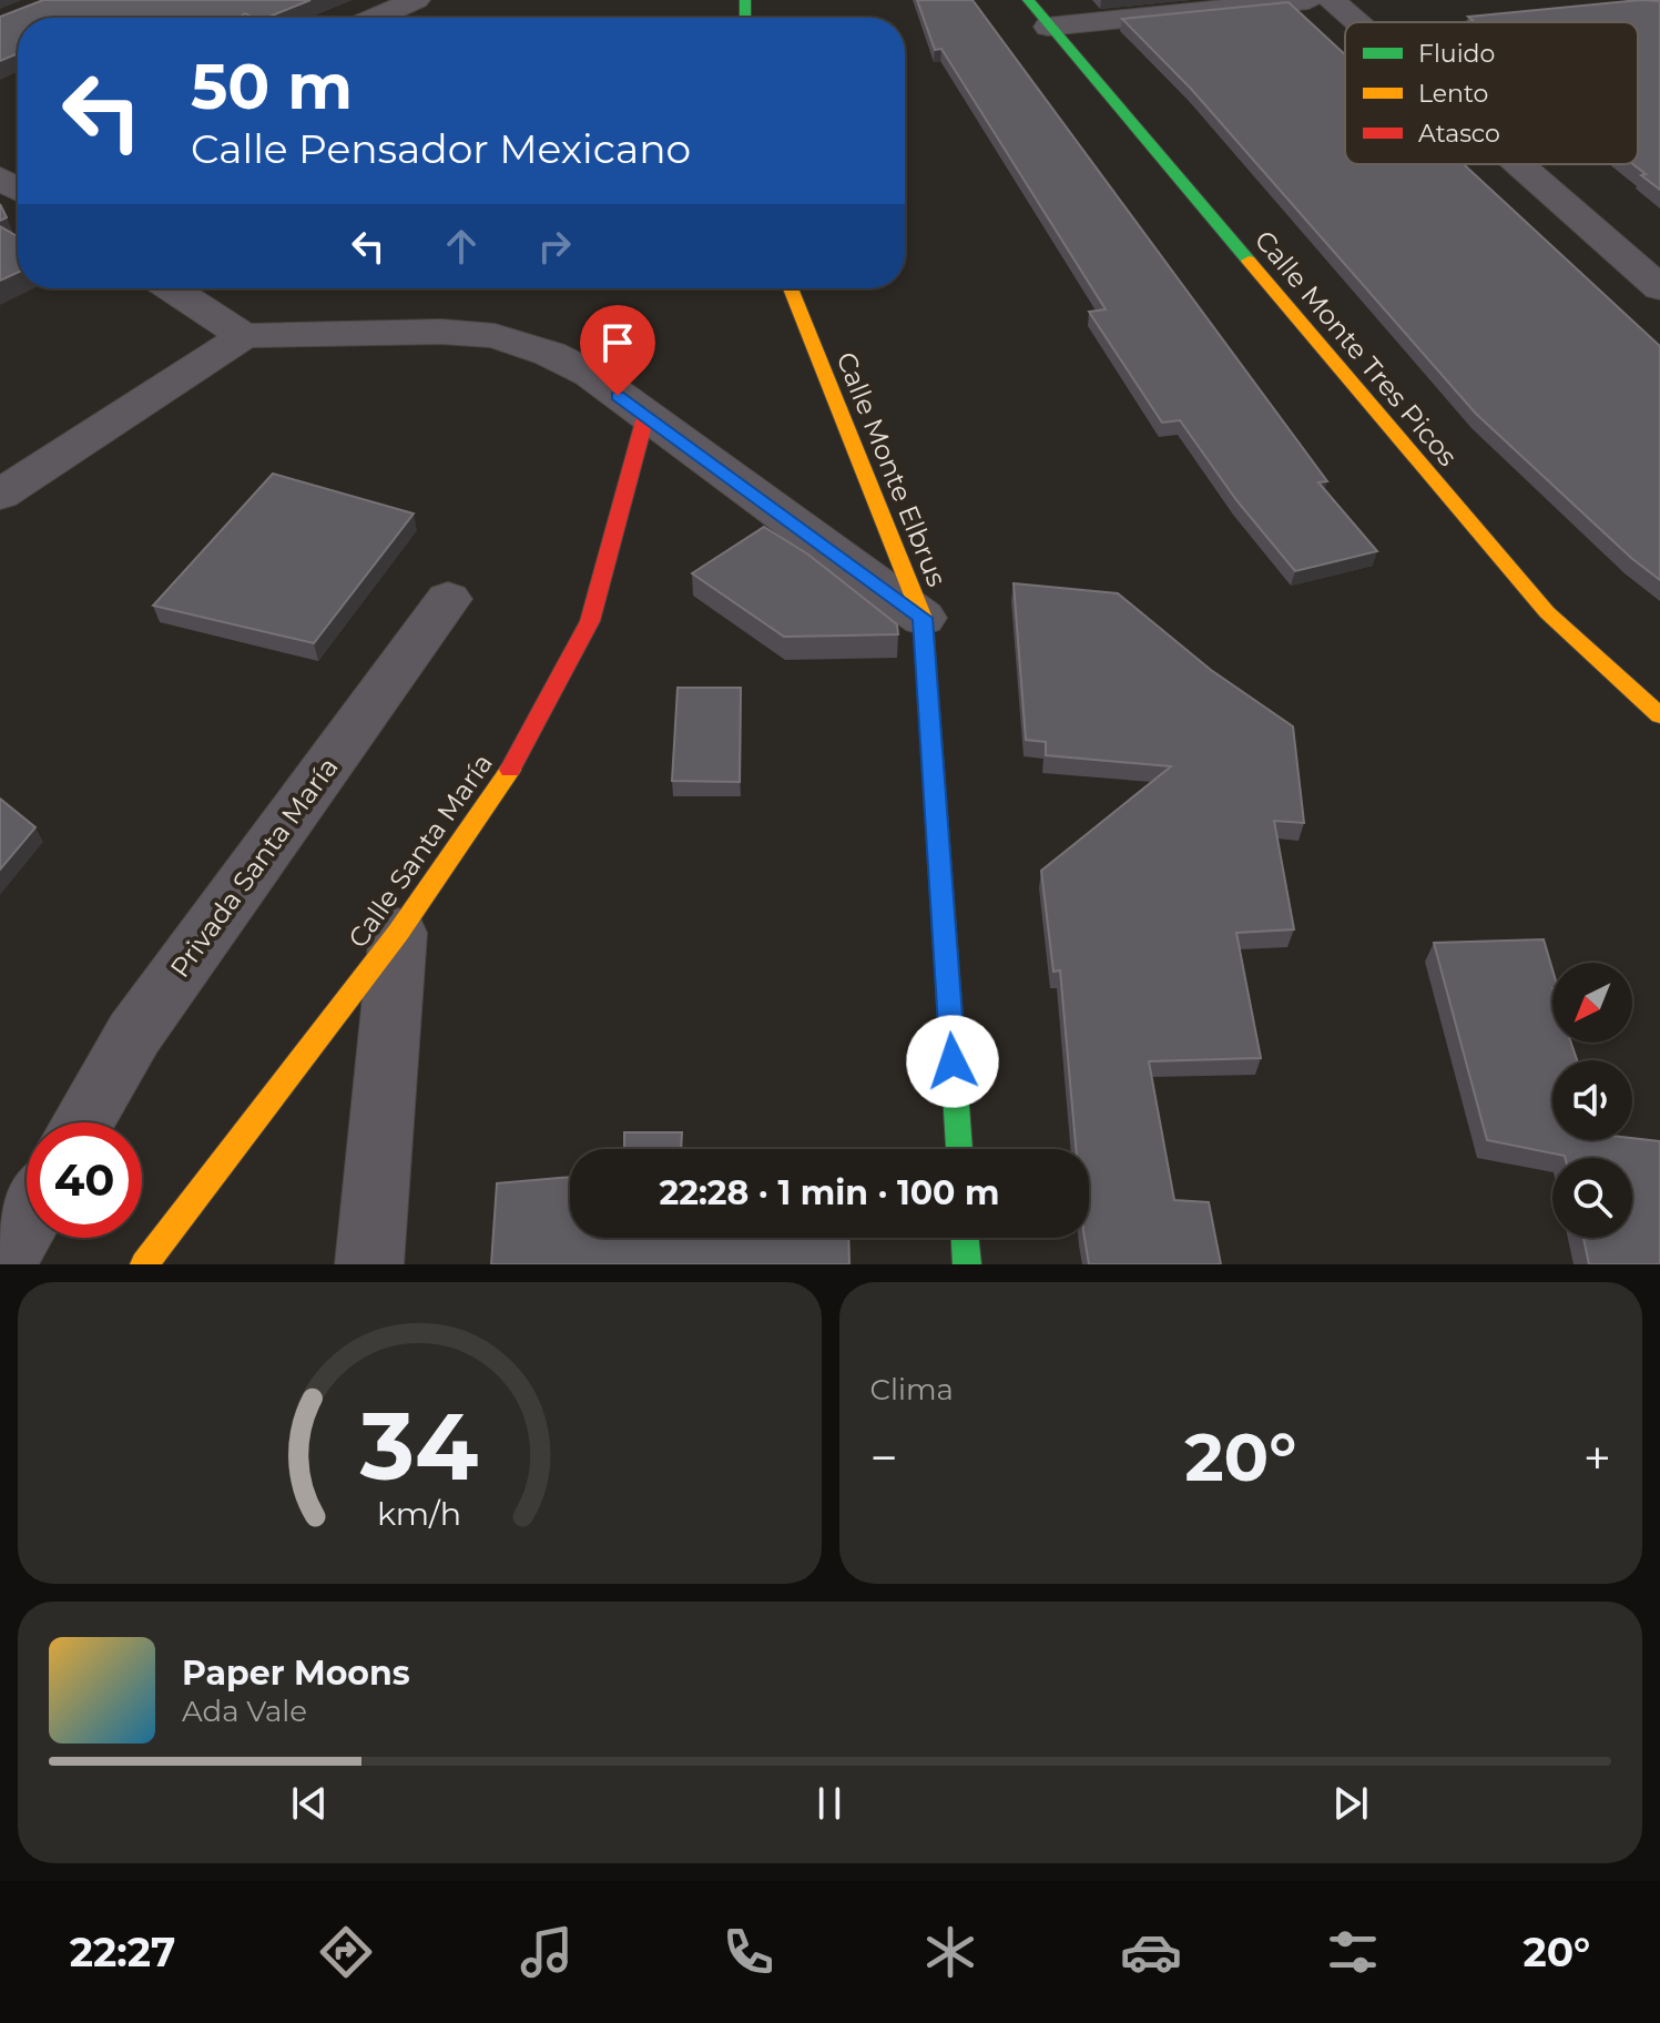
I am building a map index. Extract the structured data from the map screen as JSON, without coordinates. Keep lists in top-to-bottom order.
{
  "streets": {
    "street": [
      "Calle Monte Tres Picos",
      "Calle Monte Elbrus",
      "Calle Santa María",
      "Privada Santa María"
    ]
  },
  "legend": ["Fluido", "Lento", "Atasco"],
  "north": "bottom left",
  "page": {
    "turn": ["50 m", "Calle Pensador Mexicano"],
    "limit": "40",
    "trip": "22:28 · 1 min · 100 m",
    "tile": "Clima",
    "heat": ["−", "20°", "+"],
    "song": ["Paper Moons", "Ada Vale"],
    "tabs": ["22:27", "20°"],
    "gauge": ["34", "km/h"]
  }
}
